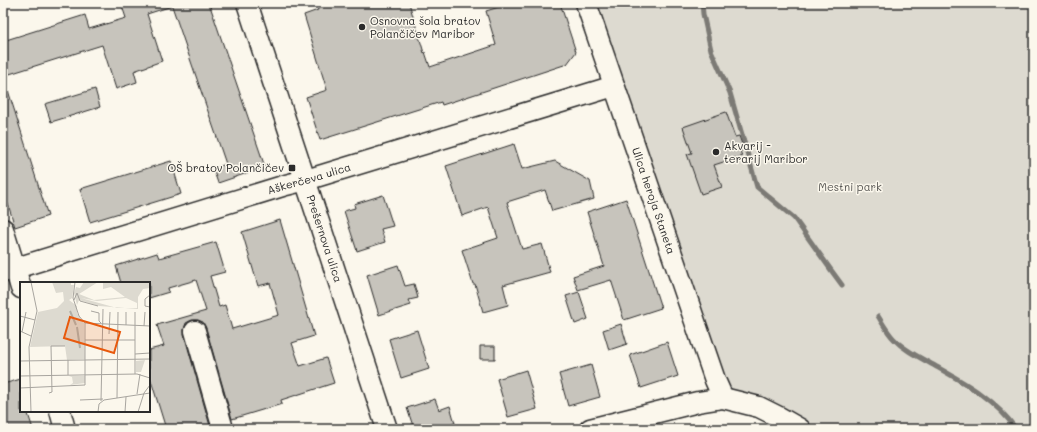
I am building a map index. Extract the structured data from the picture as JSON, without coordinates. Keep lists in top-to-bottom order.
{
  "streets": {
    "street": ["Aškerčeva ulica", "Ulica heroja Staneta", "Prešernova ulica"]
  },
  "crossings": [
    ["Aškerčeva ulica", "Ulica heroja Staneta"],
    ["Aškerčeva ulica", "Prešernova ulica"]
  ],
  "parks": ["Mestni park"],
  "places": {
    "other": ["Osnovna šola bratov Polančičev Maribor", "Akvarij - terarij Maribor"],
    "transit": ["OŠ bratov Polančičev"]
  }
}
